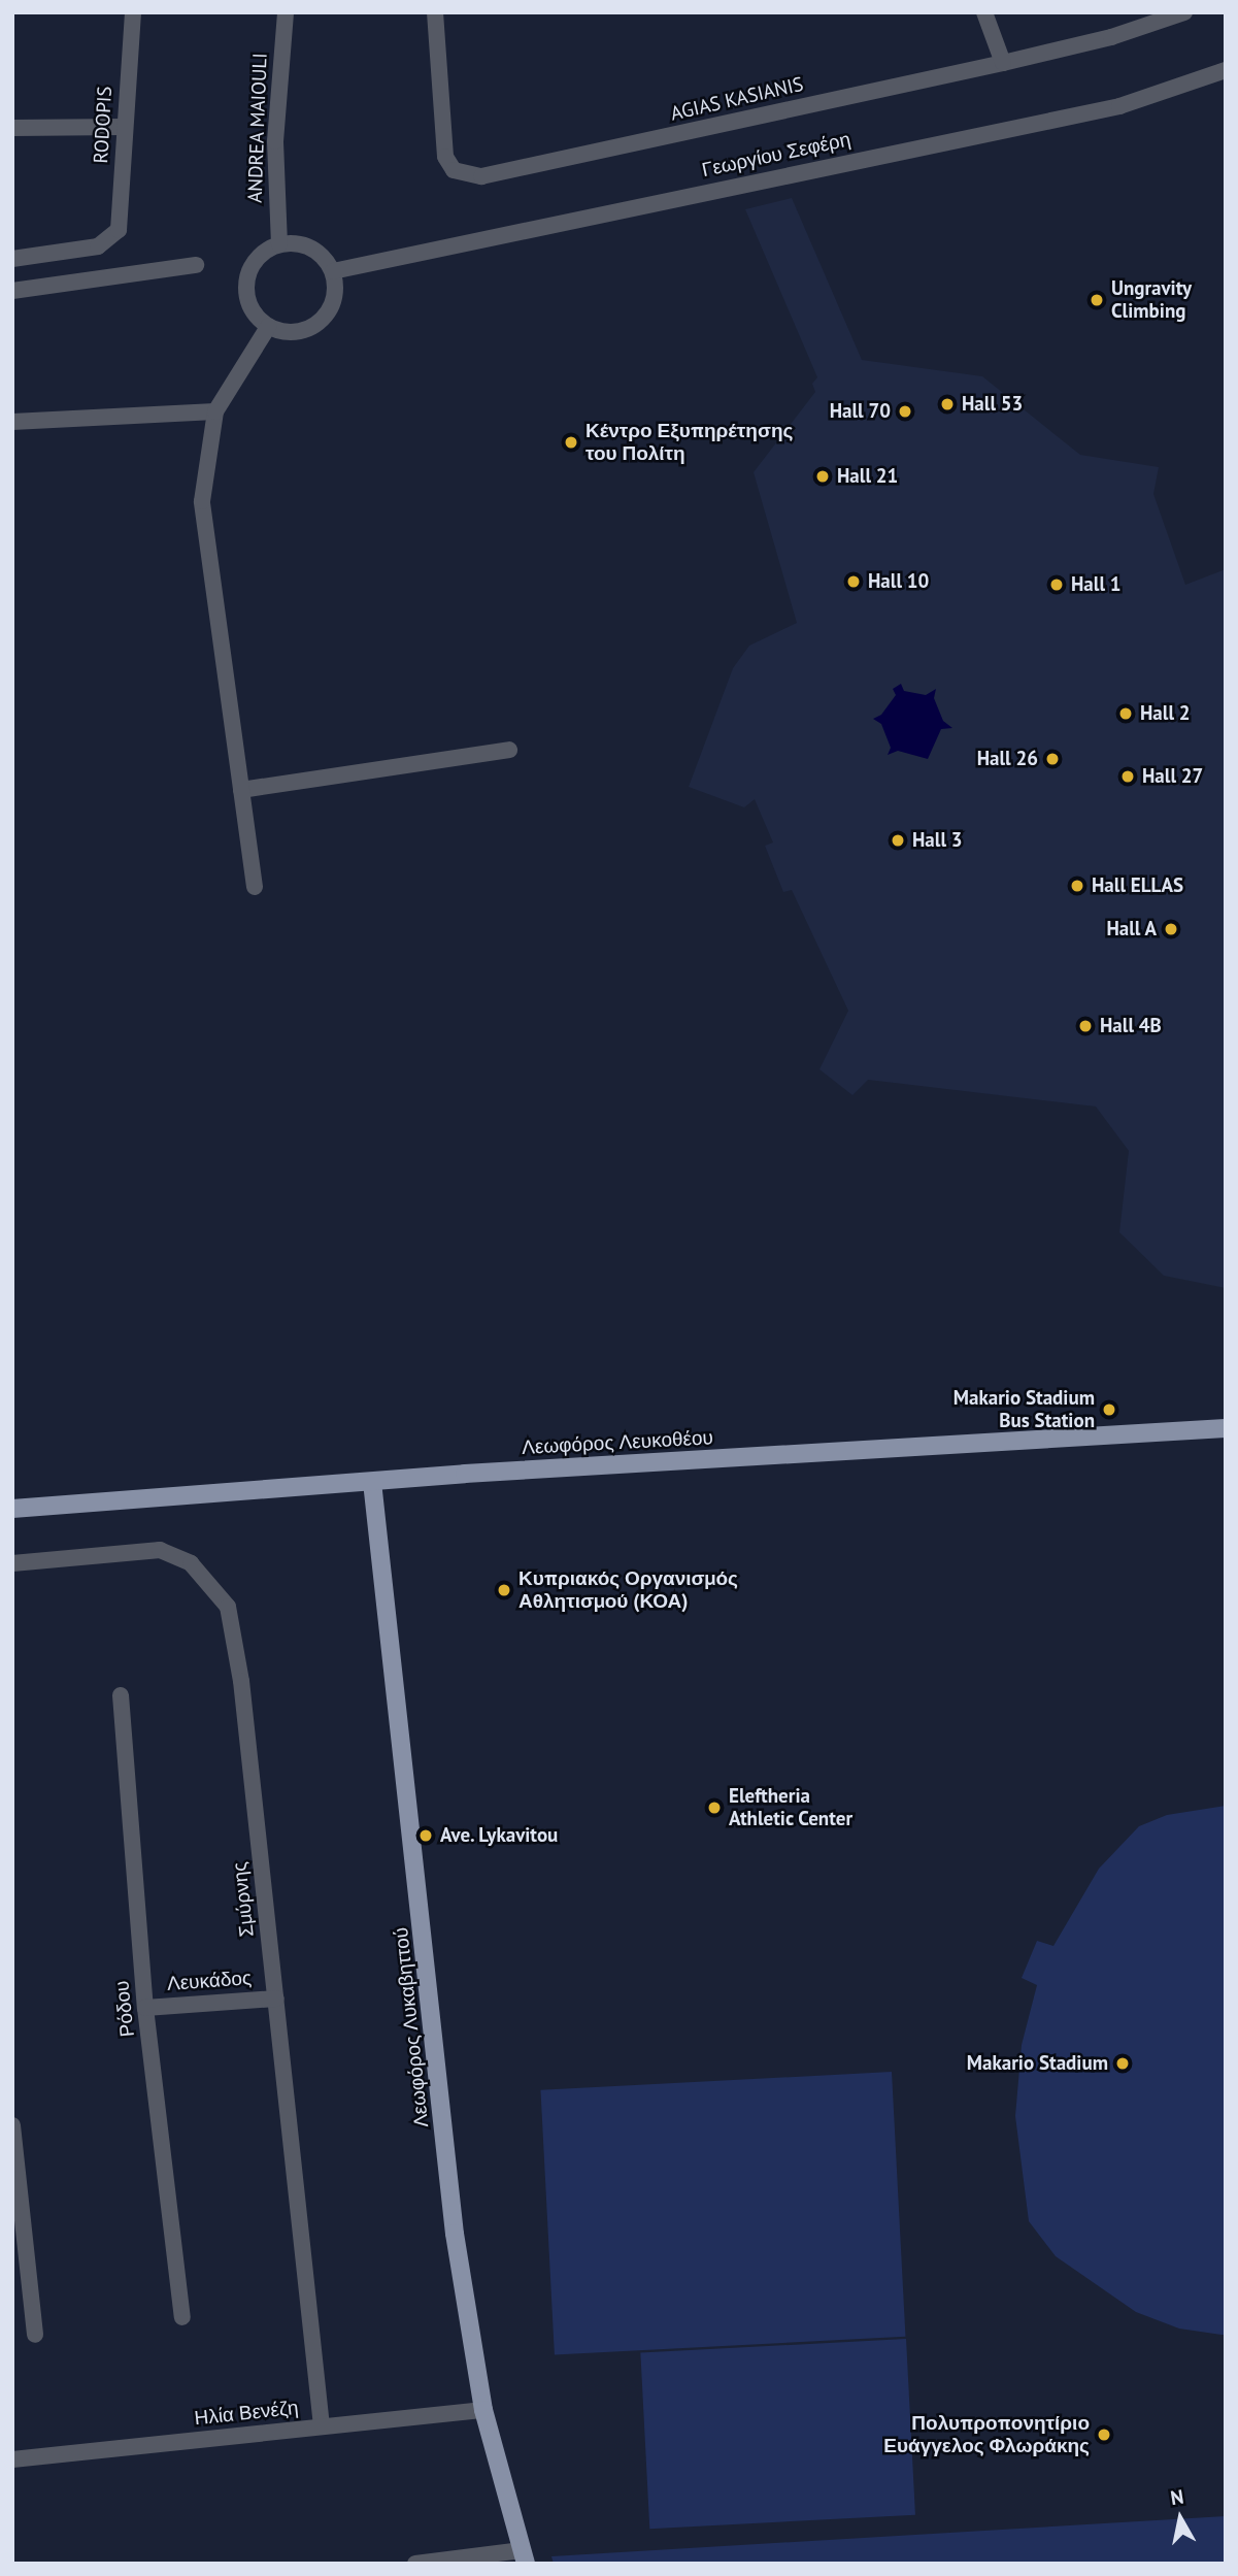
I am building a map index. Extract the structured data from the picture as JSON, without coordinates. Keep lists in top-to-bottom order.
{
  "streets": {
    "main road": ["Λεωφόρος Λευκοθέου", "Λεωφόρος Λυκαβηττού"],
    "street": [
      "AGIAS KASIANIS",
      "RODOPIS",
      "ANDREA MAIOULI",
      "Γεωργίου Σεφέρη",
      "Σμύρνης",
      "Λευκάδος",
      "Ρόδου",
      "Ηλία Βενέζη"
    ]
  },
  "crossings": [
    ["ANDREA MAIOULI", "Γεωργίου Σεφέρη"],
    ["Λεωφόρος Λευκοθέου", "Λεωφόρος Λυκαβηττού"],
    ["Σμύρνης", "Λευκάδος"],
    ["Σμύρνης", "Ηλία Βενέζη"],
    ["Λευκάδος", "Ρόδου"],
    ["Λεωφόρος Λυκαβηττού", "Ηλία Βενέζη"]
  ],
  "places": [
    "Ungravity Climbing",
    "Hall 53",
    "Hall 70",
    "Κέντρο Εξυπηρέτησης του Πολίτη",
    "Hall 21",
    "Hall 10",
    "Hall 1",
    "Hall 2",
    "Hall 26",
    "Hall 27",
    "Hall 3",
    "Hall ELLAS",
    "Hall A",
    "Hall 4B",
    "Makario Stadium Bus Station",
    "Κυπριακός Οργανισμός Αθλητισμού (ΚΟΑ)",
    "Eleftheria Athletic Center",
    "Ave. Lykavitou",
    "Makario Stadium",
    "Πολυπροπονητίριο Ευάγγελος Φλωράκης"
  ],
  "north": "top"
}
